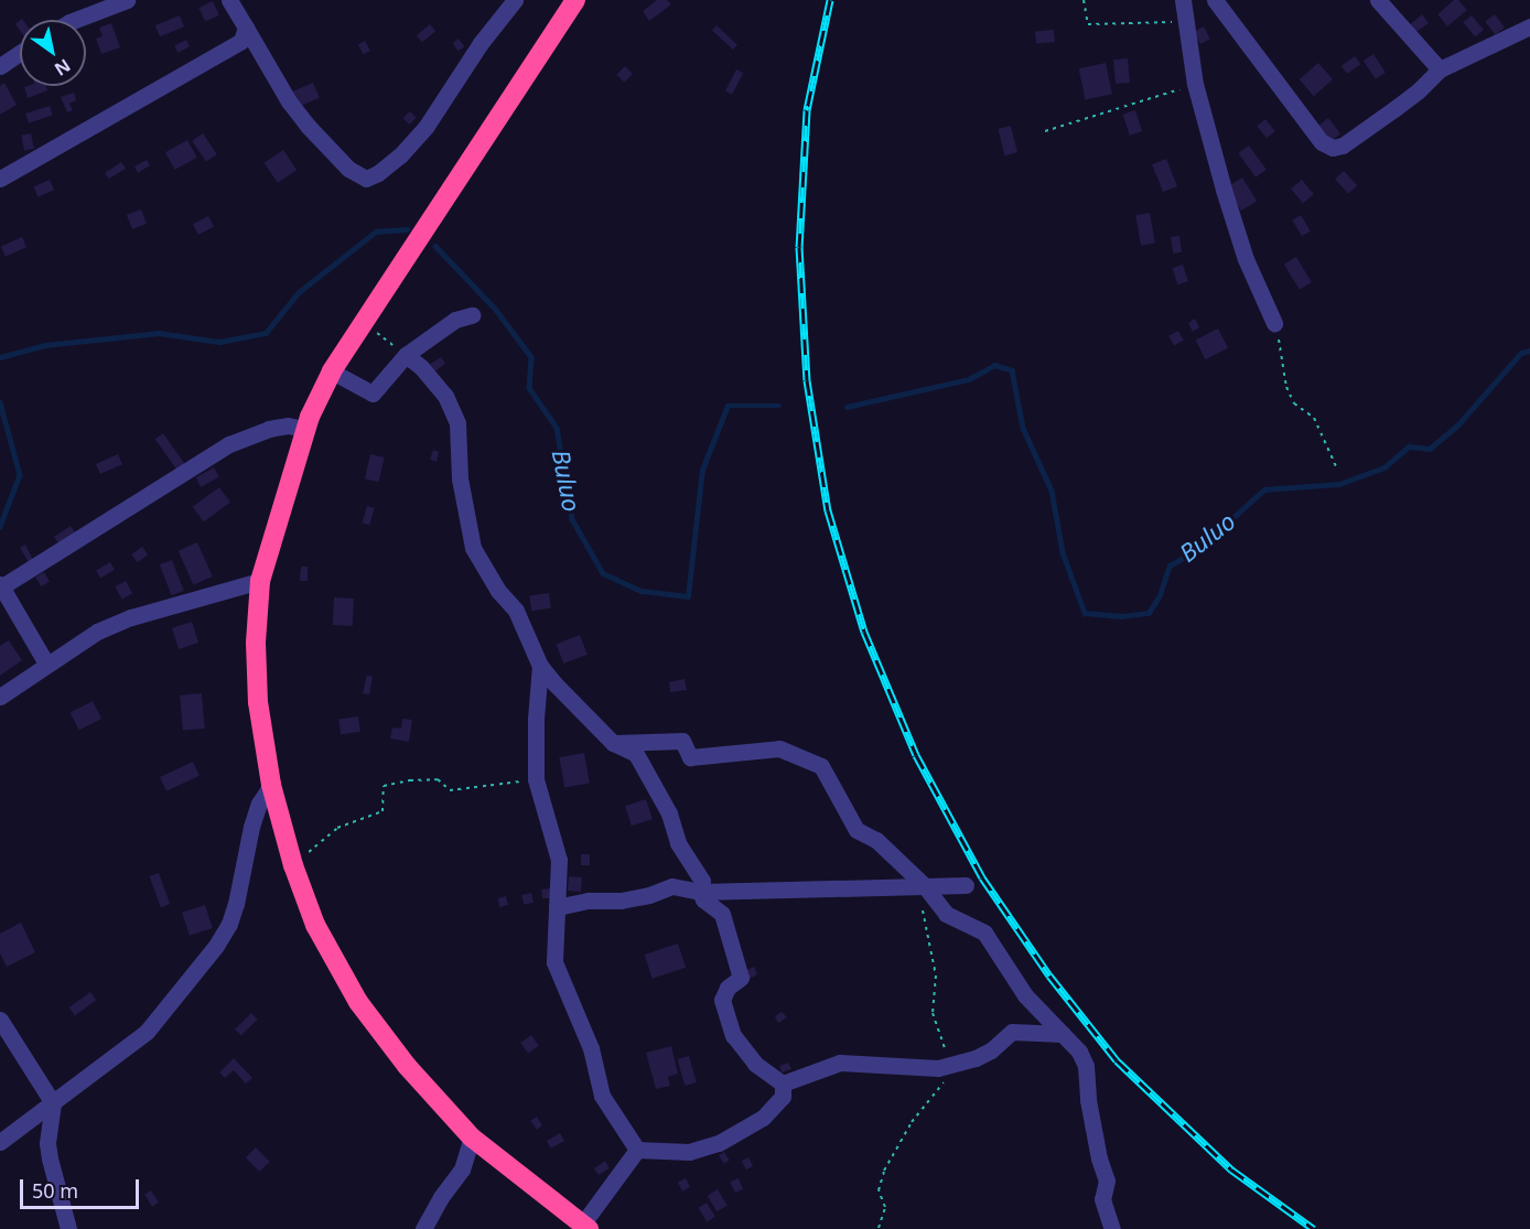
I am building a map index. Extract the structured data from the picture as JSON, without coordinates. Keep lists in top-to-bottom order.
{
  "water": ["Buluo"],
  "scale_bar": "50 m",
  "north": "bottom right"
}
